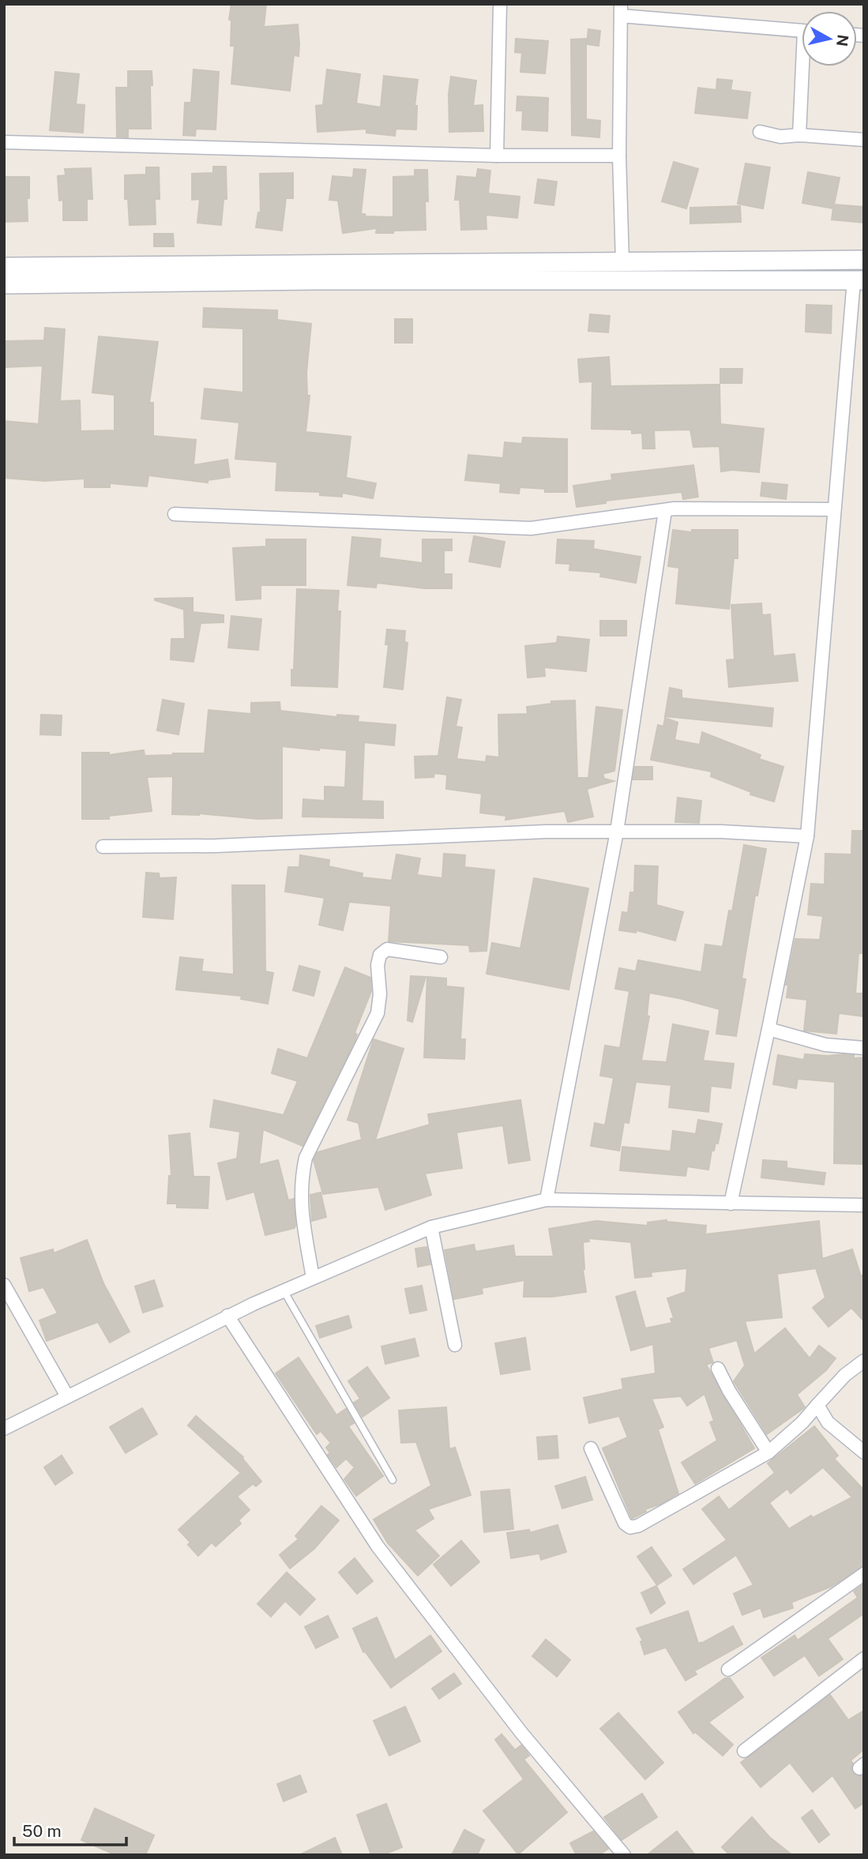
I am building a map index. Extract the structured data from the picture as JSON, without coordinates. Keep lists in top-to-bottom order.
{
  "scale_bar": "50 m",
  "north": "right"
}
